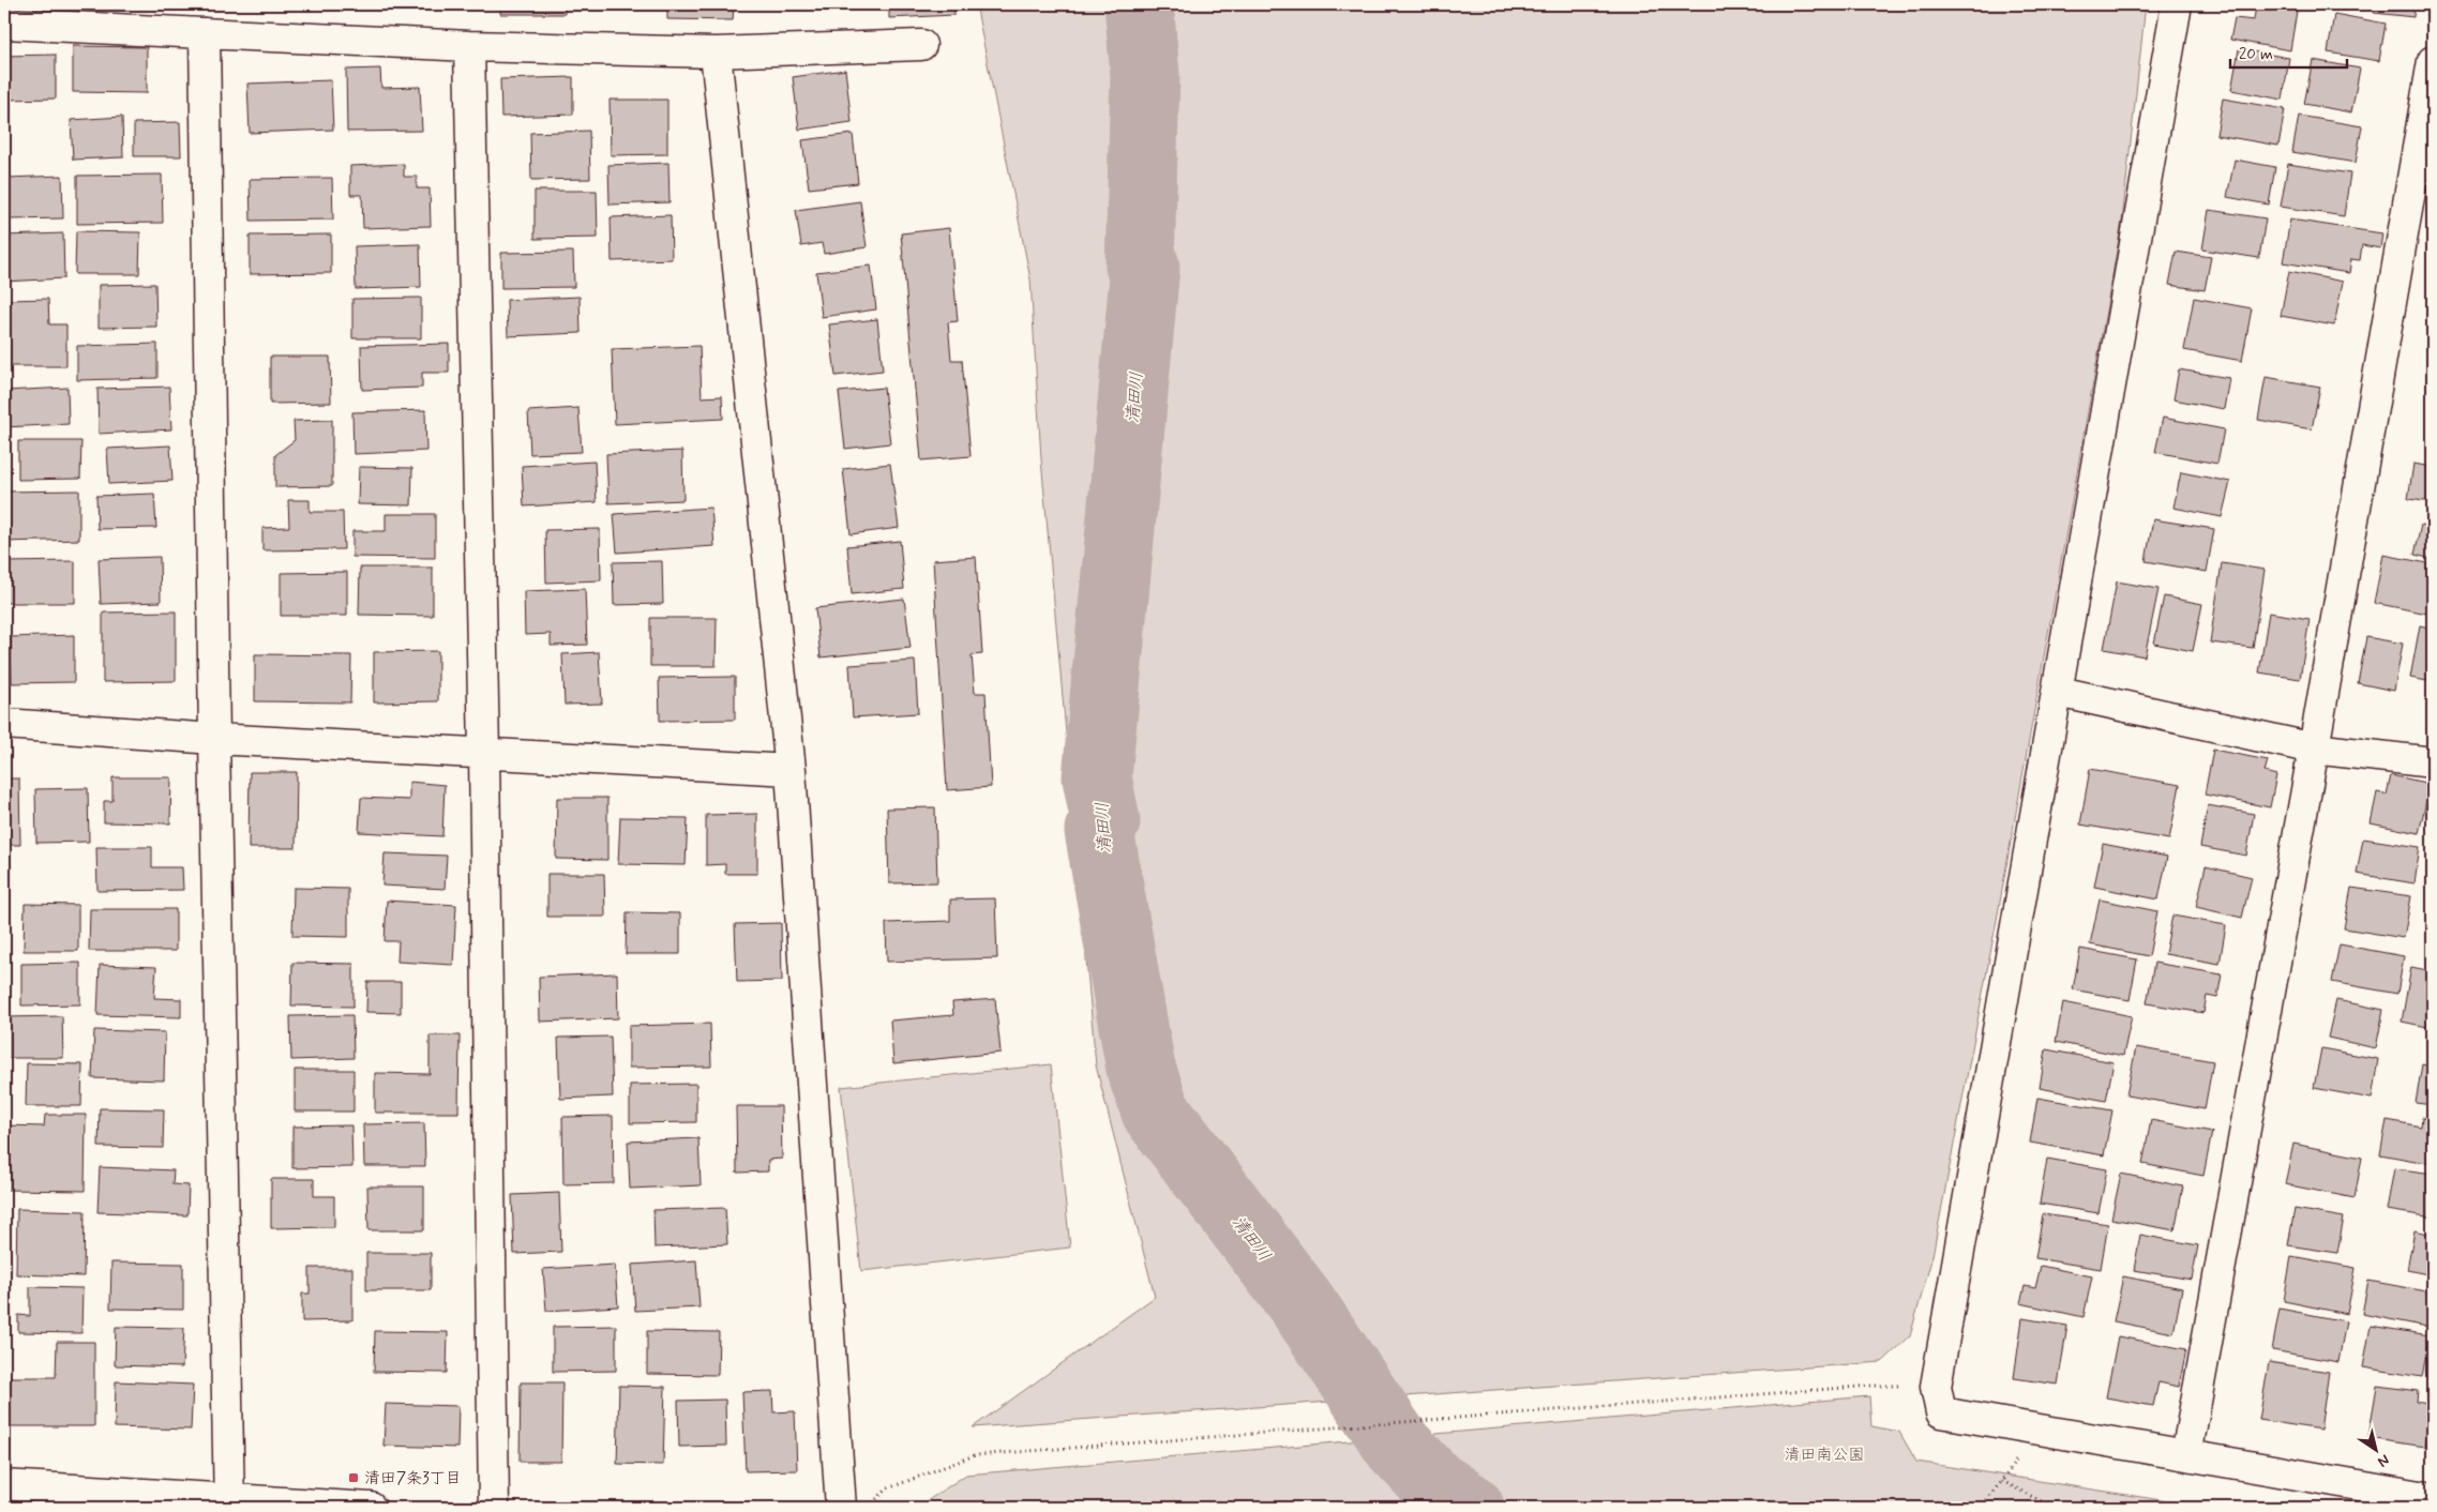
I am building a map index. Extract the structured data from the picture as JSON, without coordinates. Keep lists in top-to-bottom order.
{
  "water": ["清田川"],
  "parks": ["清田南公園"],
  "places": {
    "transit": ["清田7条3丁目"]
  },
  "scale_bar": "20 m",
  "north": "bottom right"
}
